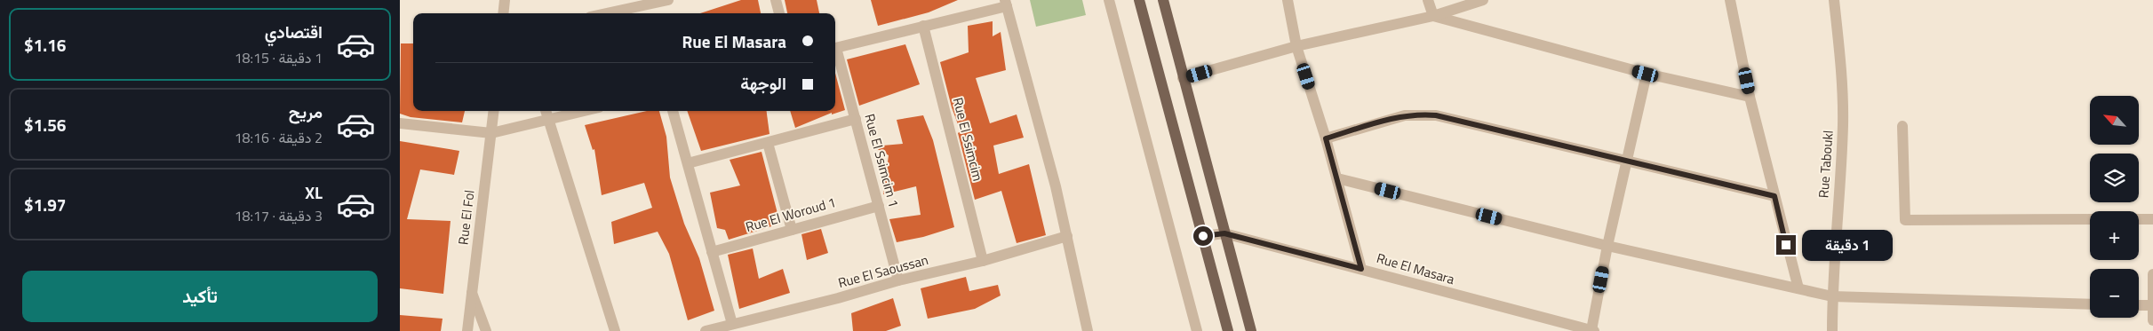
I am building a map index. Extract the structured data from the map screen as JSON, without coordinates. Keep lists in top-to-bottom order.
{
  "streets": {
    "street": [
      "Rue El Ssimcim",
      "Rue El Ssimcim 1",
      "Rue Taboukl",
      "Rue El Woroud 1",
      "Rue El Fol",
      "Rue El Masara",
      "Rue El Saoussan"
    ]
  },
  "crossings": [
    ["Rue El Ssimcim", "Rue El Saoussan"],
    ["Rue El Ssimcim 1", "Rue El Woroud 1"],
    ["Rue El Ssimcim 1", "Rue El Saoussan"]
  ],
  "north": "top left",
  "page": {
    "list": [
      {
        "name": "اقتصادي",
        "note": "1 دقيقة · 18:15",
        "value": "$1.16"
      },
      {
        "name": "مريح",
        "note": "2 دقيقة · 18:16",
        "value": "$1.56"
      },
      {
        "name": "XL",
        "note": "3 دقيقة · 18:17",
        "value": "$1.97"
      }
    ],
    "banner": ["Rue El Masara", "الوجهة"],
    "map_buttons": ["+", "−"],
    "bubble": "1 دقيقة",
    "buttons": "تأكيد"
  }
}
